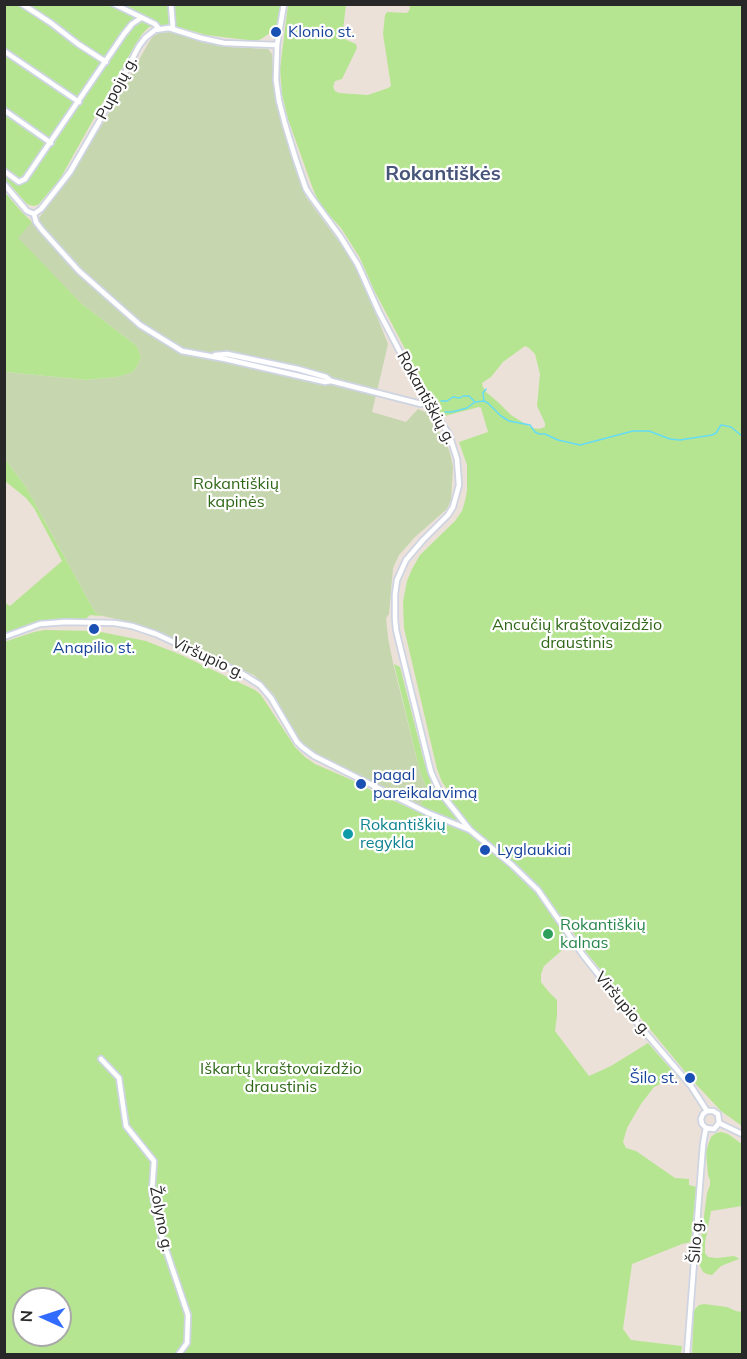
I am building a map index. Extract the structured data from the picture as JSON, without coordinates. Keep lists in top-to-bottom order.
{
  "streets": {
    "street": [
      "Pupojų g.",
      "Rokantiškių g.",
      "Viršupio g.",
      "Žolyno g.",
      "Šilo g."
    ]
  },
  "crossings": [
    ["Rokantiškių g.", "Viršupio g."],
    ["Viršupio g.", "Šilo g."]
  ],
  "districts": ["Rokantiškės"],
  "parks": ["Rokantiškių kapinės", "Ancučių kraštovaizdžio draustinis", "Iškartų kraštovaizdžio draustinis"],
  "places": [
    "Klonio st.",
    "Anapilio st.",
    "pagal pareikalavimą",
    "Rokantiškių regykla",
    "Lyglaukiai",
    "Rokantiškių kalnas",
    "Šilo st."
  ],
  "north": "left"
}
